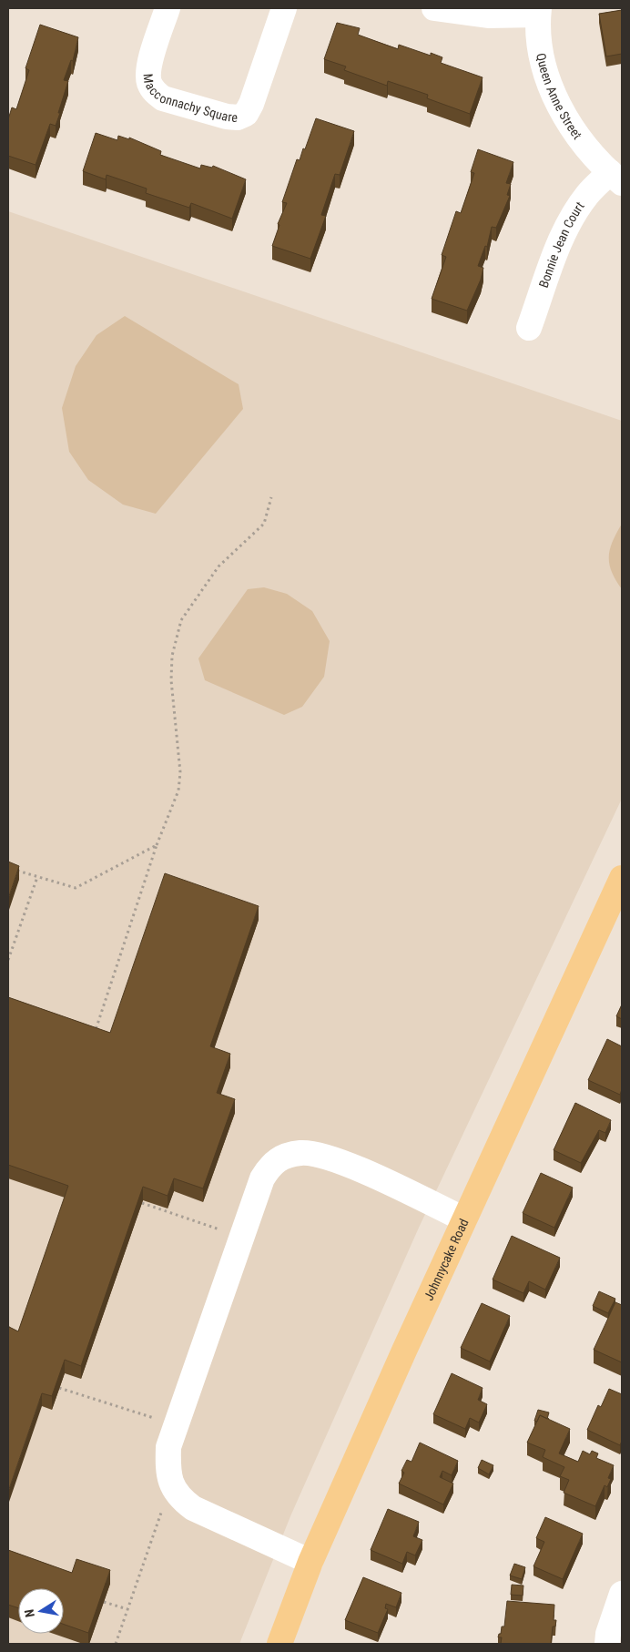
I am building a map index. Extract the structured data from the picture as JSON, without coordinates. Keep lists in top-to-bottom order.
{
  "streets": {
    "main road": ["Johnnycake Road"],
    "street": ["Macconnachy Square", "Queen Anne Street", "Bonnie Jean Court"]
  },
  "crossings": [
    ["Queen Anne Street", "Bonnie Jean Court"]
  ],
  "north": "left"
}
